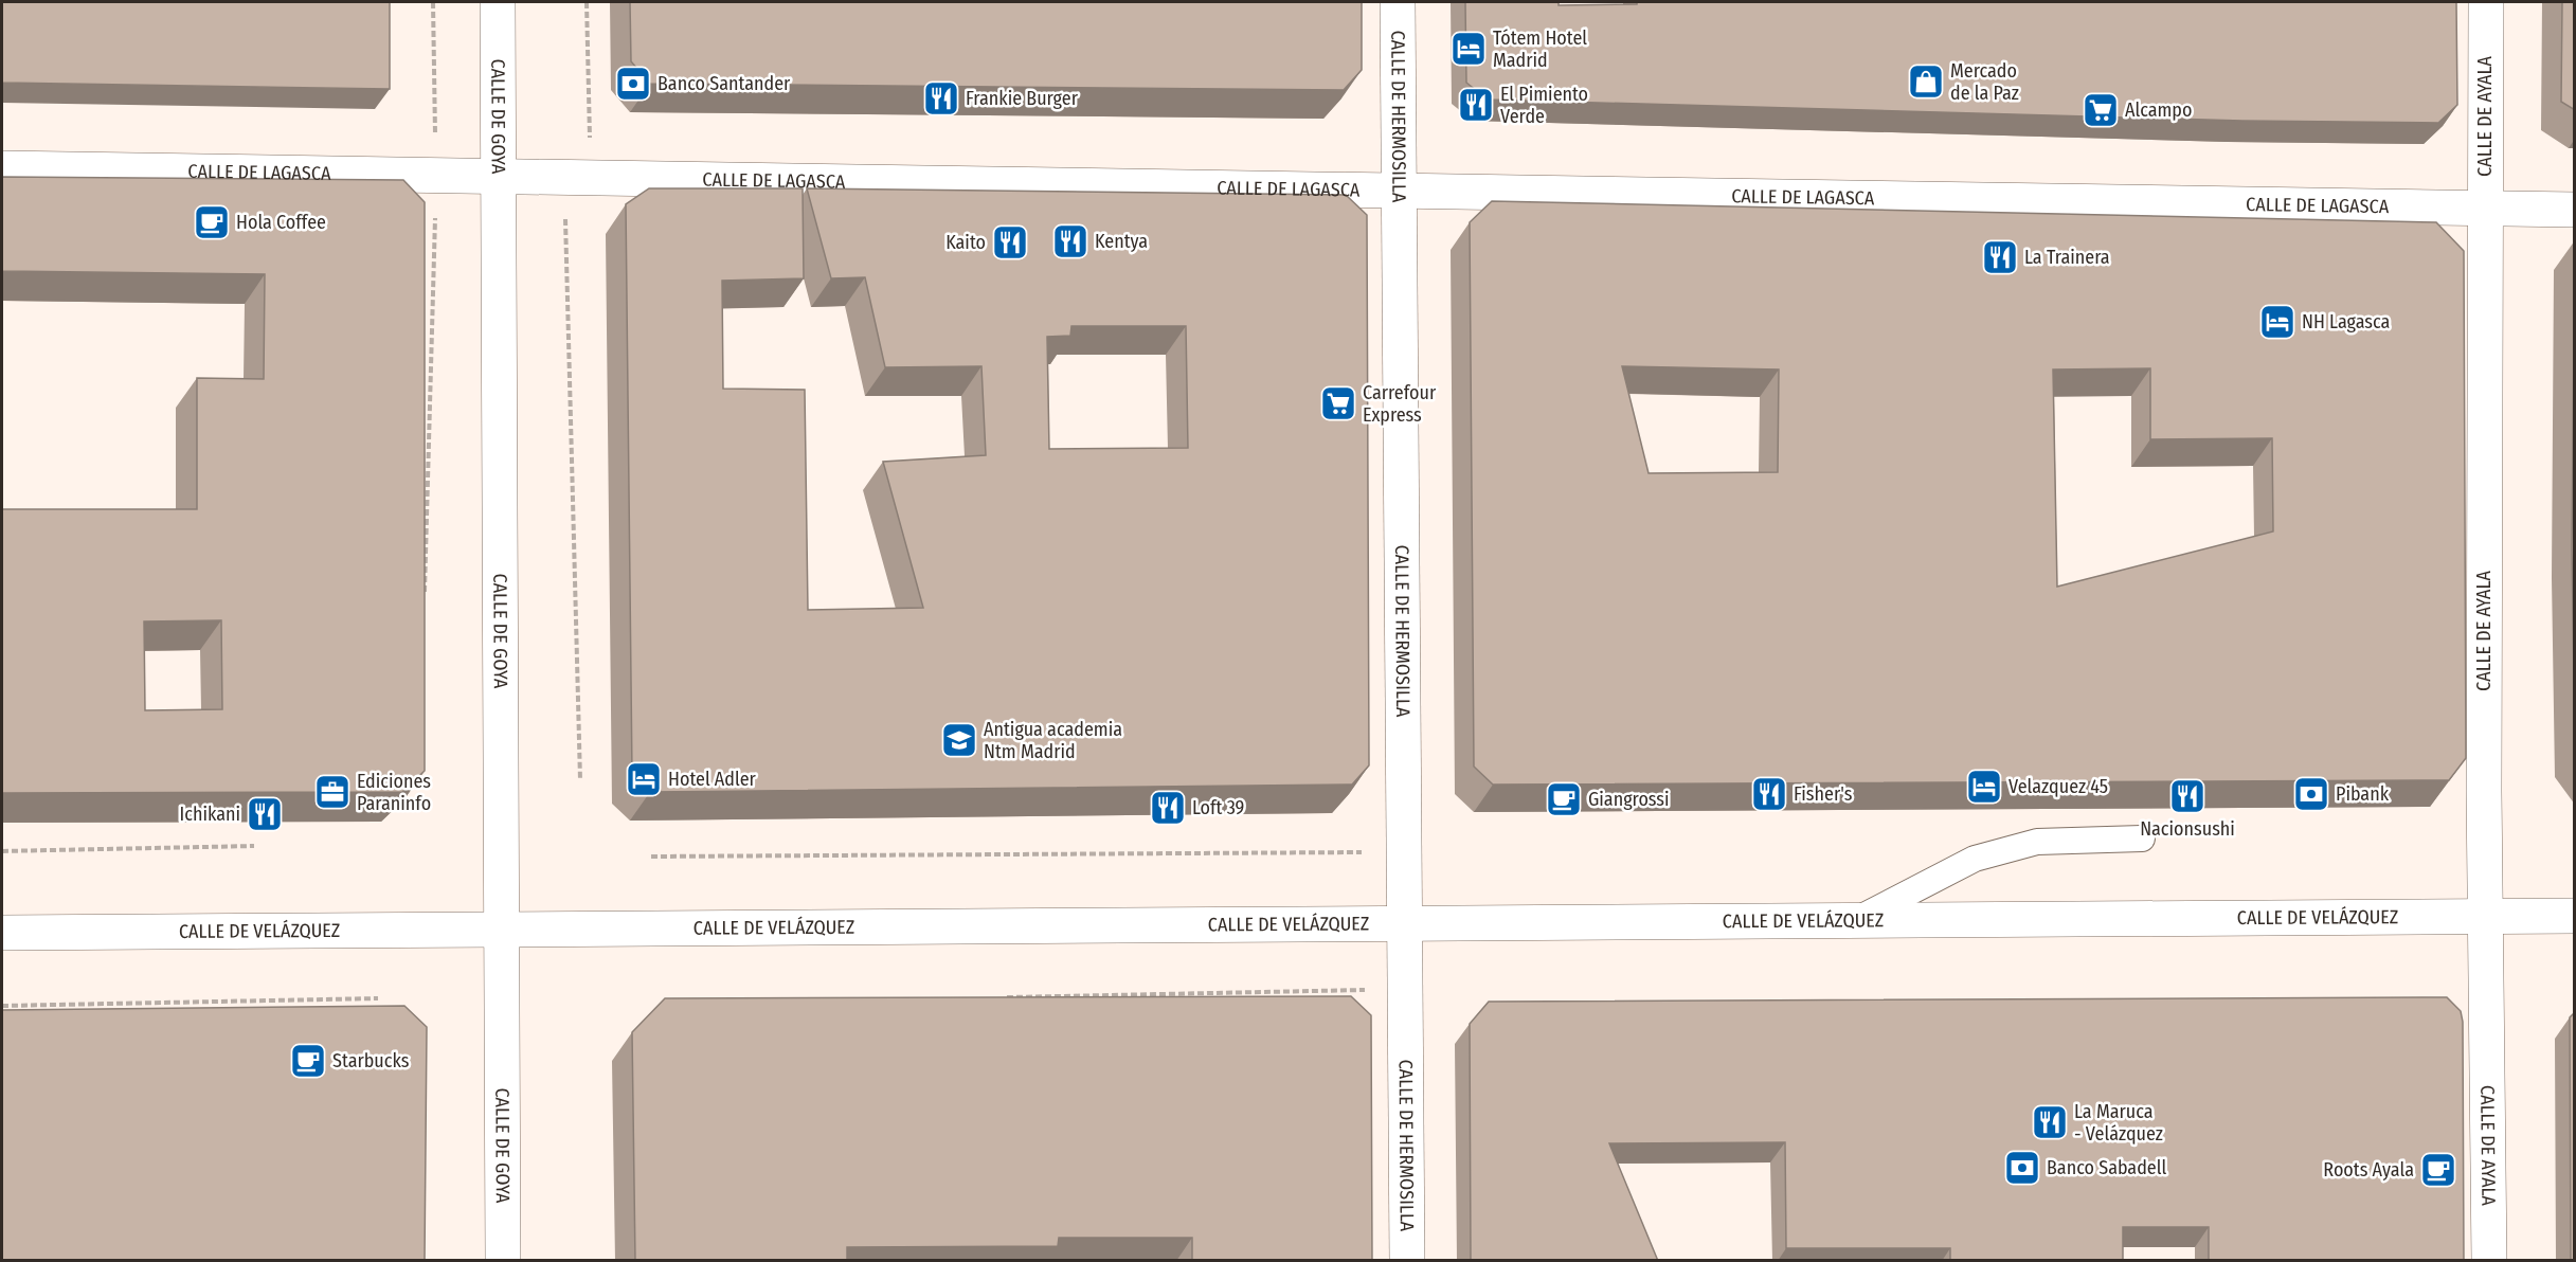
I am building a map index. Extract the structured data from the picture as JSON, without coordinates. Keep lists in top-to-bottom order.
{
  "streets": {
    "street": [
      "CALLE DE GOYA",
      "CALLE DE HERMOSILLA",
      "CALLE DE AYALA",
      "CALLE DE LAGASCA",
      "CALLE DE VELÁZQUEZ"
    ]
  },
  "crossings": [
    ["CALLE DE GOYA", "CALLE DE LAGASCA"],
    ["CALLE DE GOYA", "CALLE DE VELÁZQUEZ"],
    ["CALLE DE HERMOSILLA", "CALLE DE LAGASCA"],
    ["CALLE DE HERMOSILLA", "CALLE DE VELÁZQUEZ"],
    ["CALLE DE AYALA", "CALLE DE LAGASCA"],
    ["CALLE DE AYALA", "CALLE DE VELÁZQUEZ"]
  ],
  "places": {
    "hotel": [
      "Tótem Hotel Madrid",
      "NH Lagasca",
      "Hotel Adler",
      "Velazquez 45"
    ],
    "shop": ["Mercado de la Paz"],
    "bank": ["Banco Santander", "Pibank", "Banco Sabadell"],
    "restaurant": [
      "Frankie Burger",
      "El Pimiento Verde",
      "Kentya",
      "Kaito",
      "La Trainera",
      "Fisher's",
      "Nacionsushi",
      "Loft 39",
      "Ichikani",
      "La Maruca - Velázquez"
    ],
    "supermarket": ["Alcampo", "Carrefour Express"],
    "cafe": [
      "Hola Coffee",
      "Giangrossi",
      "Starbucks",
      "Roots Ayala"
    ],
    "school or university": ["Antigua academia Ntm Madrid"],
    "office": ["Ediciones Paraninfo"]
  }
}
